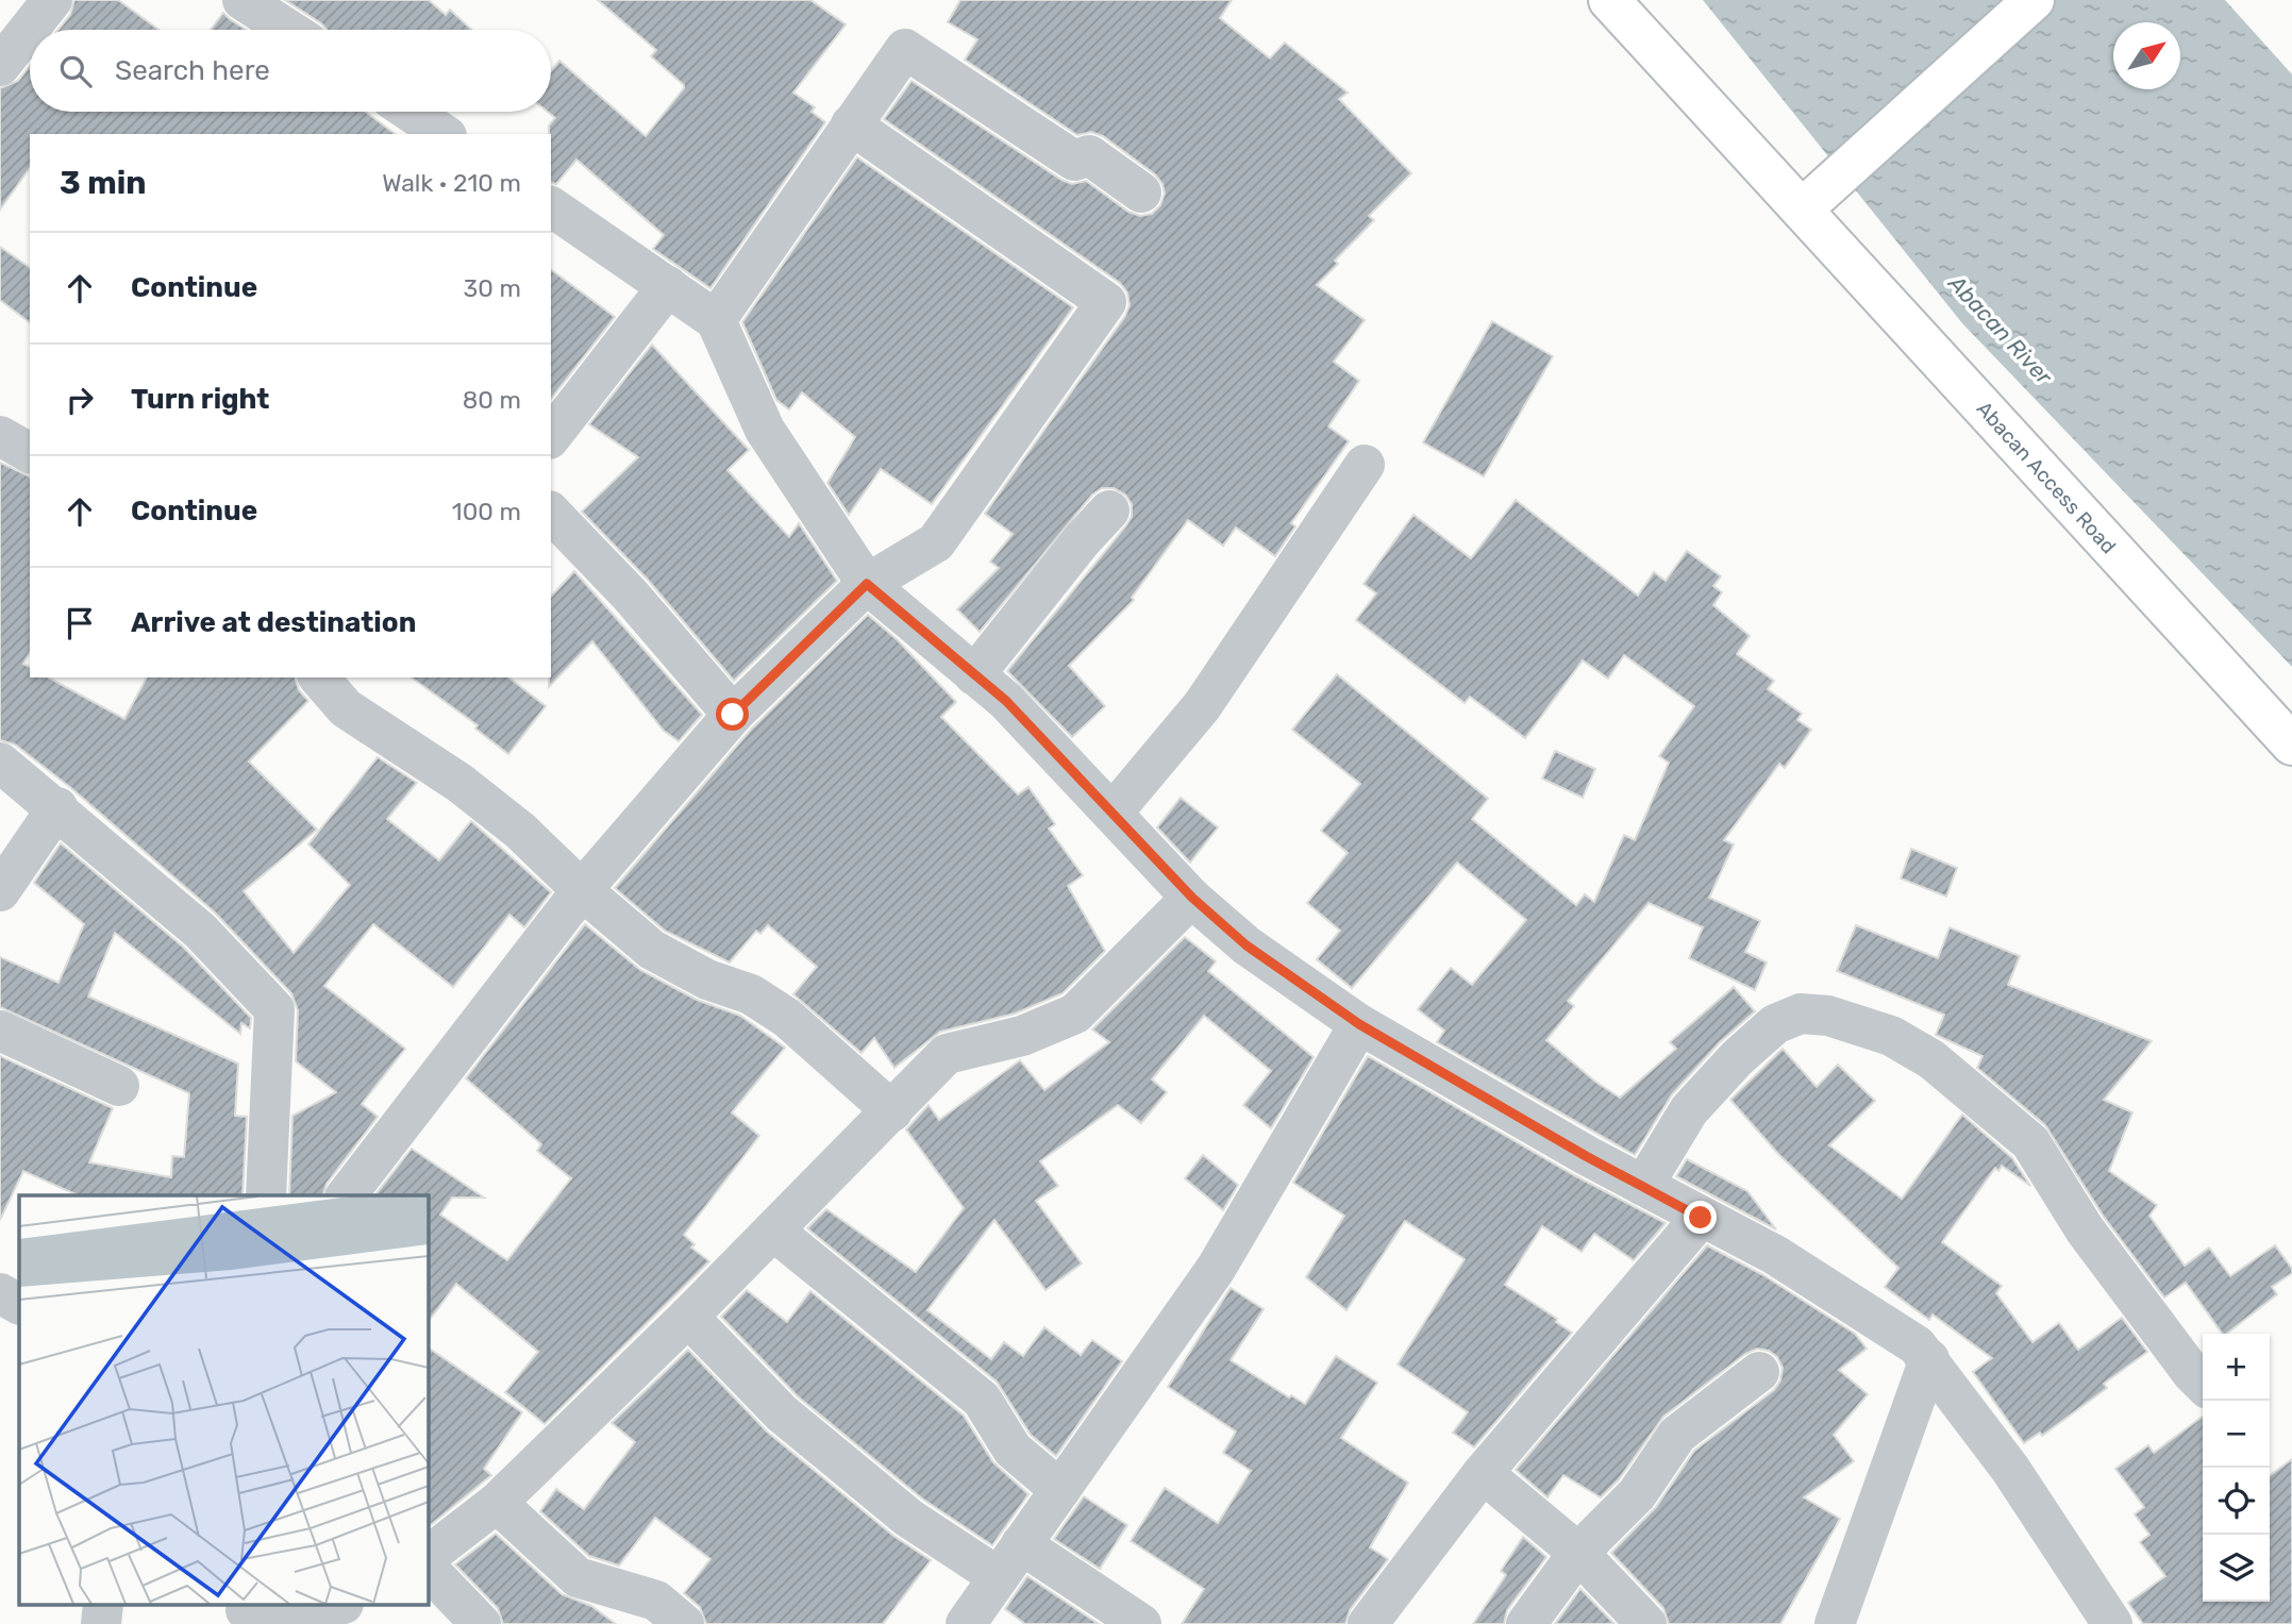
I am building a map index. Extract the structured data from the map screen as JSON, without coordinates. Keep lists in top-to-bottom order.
{
  "streets": {
    "street": ["Abacan Access Road"]
  },
  "water": ["Abacan River"],
  "north": "top right",
  "page": {
    "search": "Search here",
    "heading": ["3 min", "Walk · 210 m"],
    "list": [
      ["Continue", "30 m"],
      ["Turn right", "80 m"],
      ["Continue", "100 m"],
      "Arrive at destination"
    ],
    "map_buttons": ["+", "−"]
  }
}
